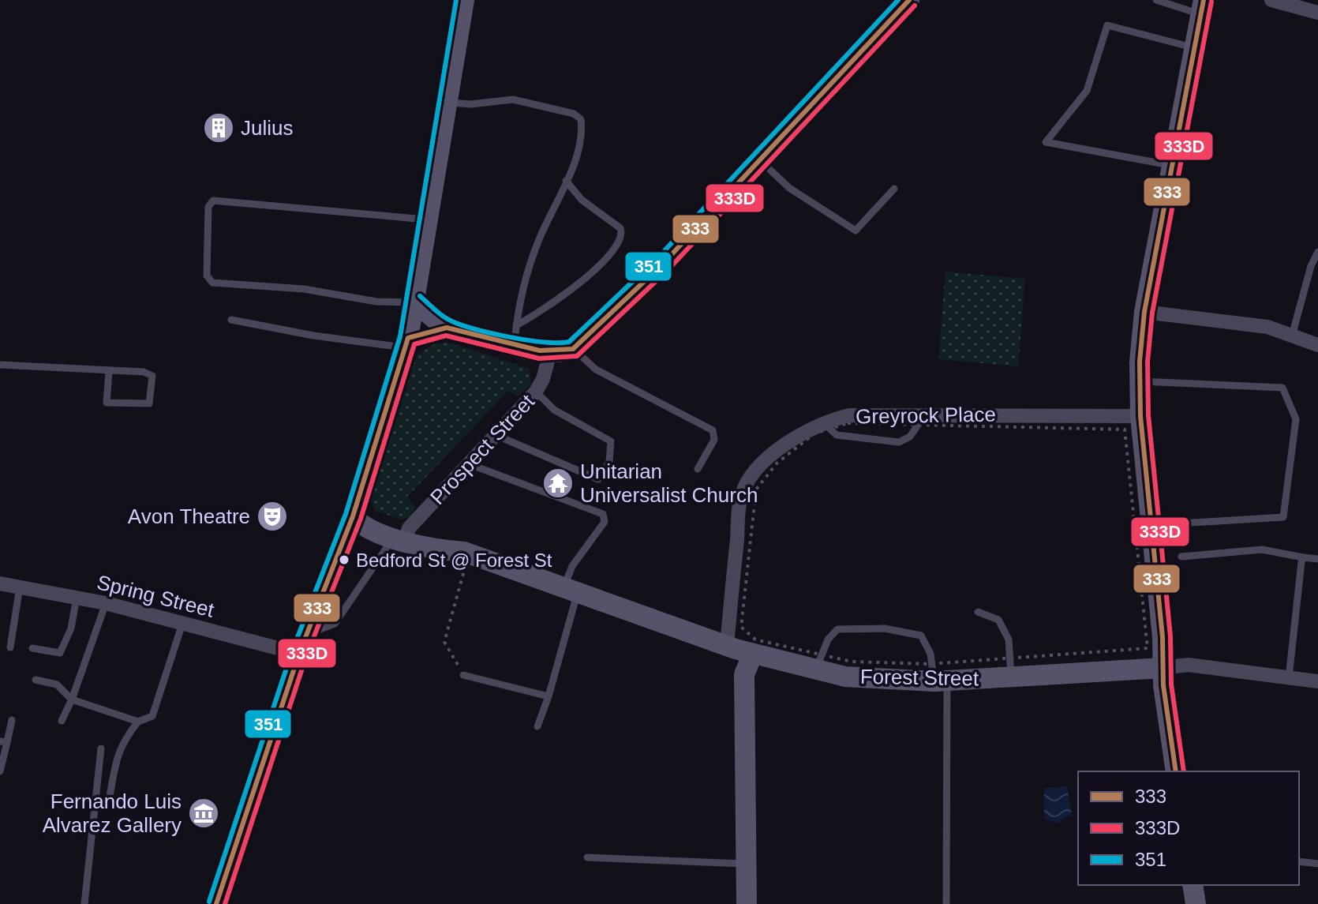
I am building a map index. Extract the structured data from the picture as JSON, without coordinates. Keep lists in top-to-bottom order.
{
  "streets": {
    "main road": ["Prospect Street", "Forest Street"],
    "street": ["Greyrock Place", "Spring Street"]
  },
  "crossings": [
    ["Greyrock Place", "Forest Street"],
    ["Prospect Street", "Forest Street"]
  ],
  "places": {
    "building": ["Julius"],
    "temple": ["Unitarian Universalist Church"],
    "theatre": ["Avon Theatre"],
    "other": ["Bedford St @ Forest St"],
    "museum": ["Fernando Luis Alvarez Gallery"]
  },
  "lines": ["transit line 333", "transit line 351", "transit line 333D"],
  "legend": ["333", "333D", "351"]
}
